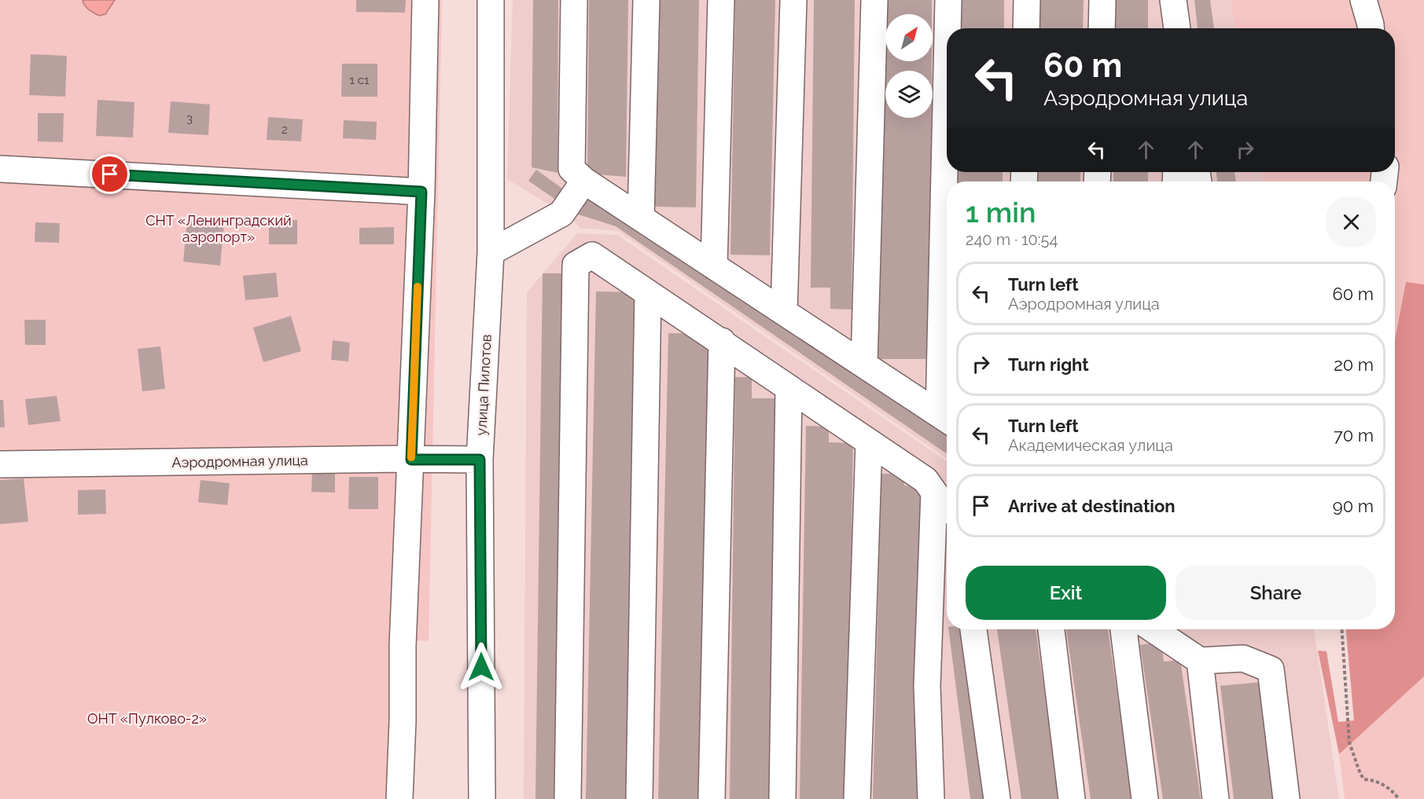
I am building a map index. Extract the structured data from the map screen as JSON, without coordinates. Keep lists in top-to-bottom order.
{
  "streets": {
    "street": ["улица Пилотов", "Аэродромная улица"]
  },
  "crossings": [
    ["улица Пилотов", "Аэродромная улица"]
  ],
  "parks": ["СНТ «Ленинградский аэропорт»", "ОНТ «Пулково-2»"],
  "house_numbers": ["1 с1", "3", "2"],
  "north": "top right",
  "page": {
    "turn": ["60 m", "Аэродромная улица"],
    "heading": ["1 min", "240 m · 10:54"],
    "list": [
      {
        "name": "Turn left",
        "note": "Аэродромная улица",
        "value": "60 m"
      },
      {
        "name": "Turn right",
        "value": "20 m"
      },
      {
        "name": "Turn left",
        "note": "Академическая улица",
        "value": "70 m"
      },
      {
        "name": "Arrive at destination",
        "value": "90 m"
      }
    ],
    "buttons": ["Exit", "Share"]
  }
}
